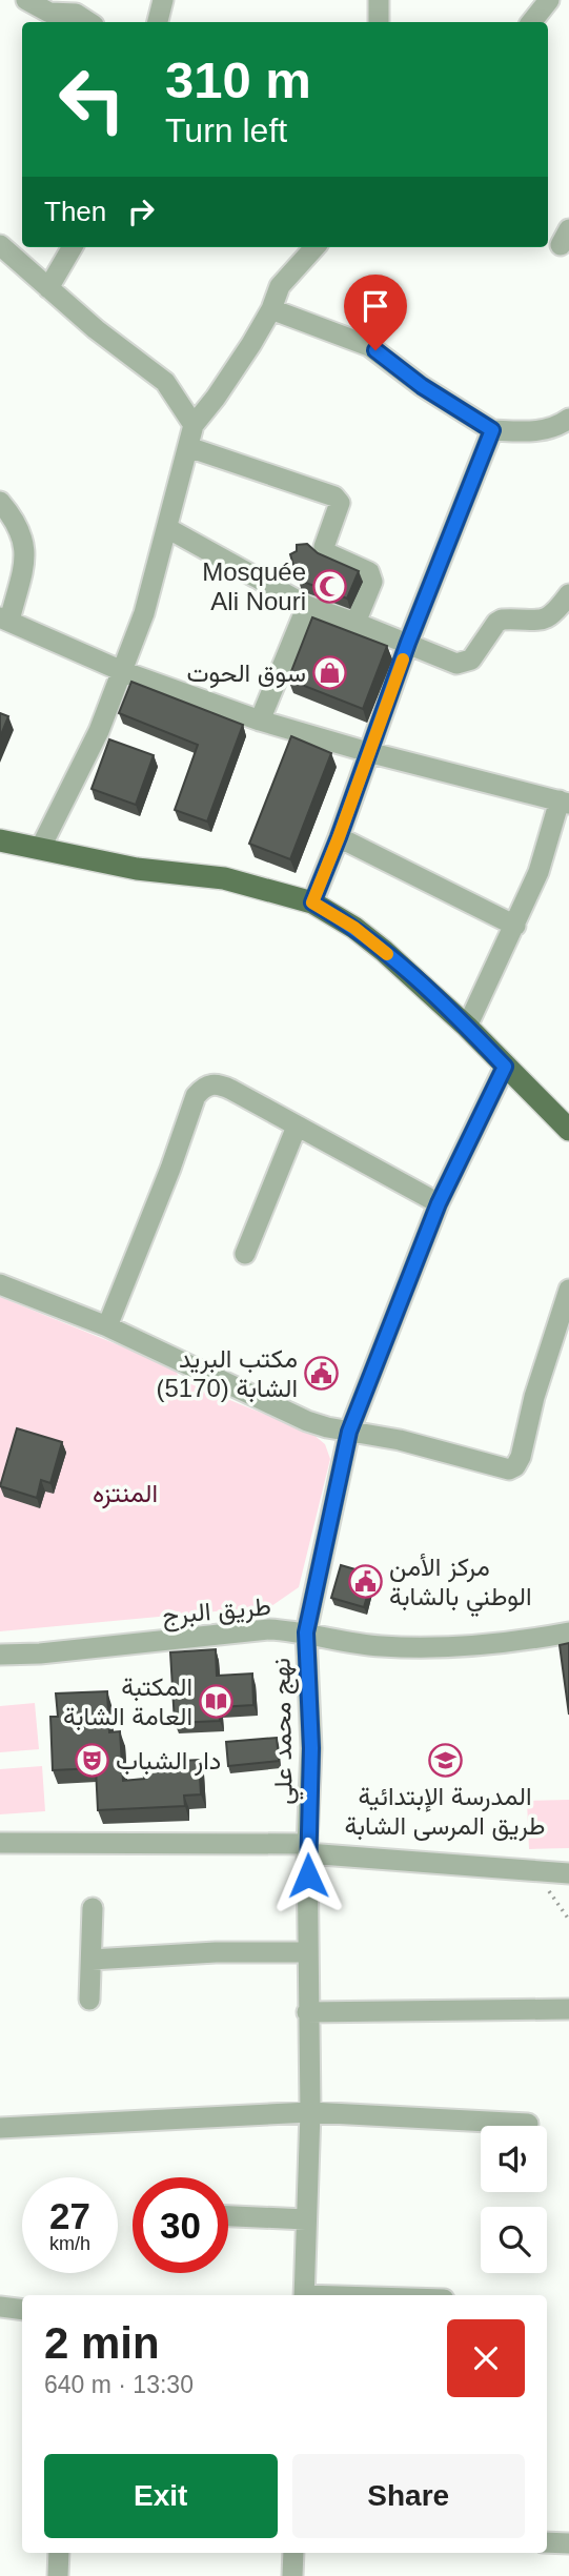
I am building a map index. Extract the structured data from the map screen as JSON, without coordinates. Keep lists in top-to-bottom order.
{
  "streets": {
    "street": ["طريق البرج", "نهج محمد علي"]
  },
  "crossings": [
    ["طريق البرج", "نهج محمد علي"]
  ],
  "parks": ["المنتزه"],
  "places": {
    "mosque": ["Mosquée Ali Nouri"],
    "shop": ["سوق الحوت"],
    "public building": ["مكتب البريد الشابة (5170)", "مركز الأمن الوطني بالشابة"],
    "library": ["المكتبة العامة الشابة"],
    "theatre": ["دار الشباب"],
    "school or university": ["المدرسة الإبتدائية طريق المرسى الشابة"]
  },
  "page": {
    "turn": ["310 m", "Turn left"],
    "then": "Then",
    "speed": "27 km/h",
    "limit": "30",
    "heading": ["2 min", "640 m · 13:30"],
    "buttons": ["Exit", "Share"]
  }
}
